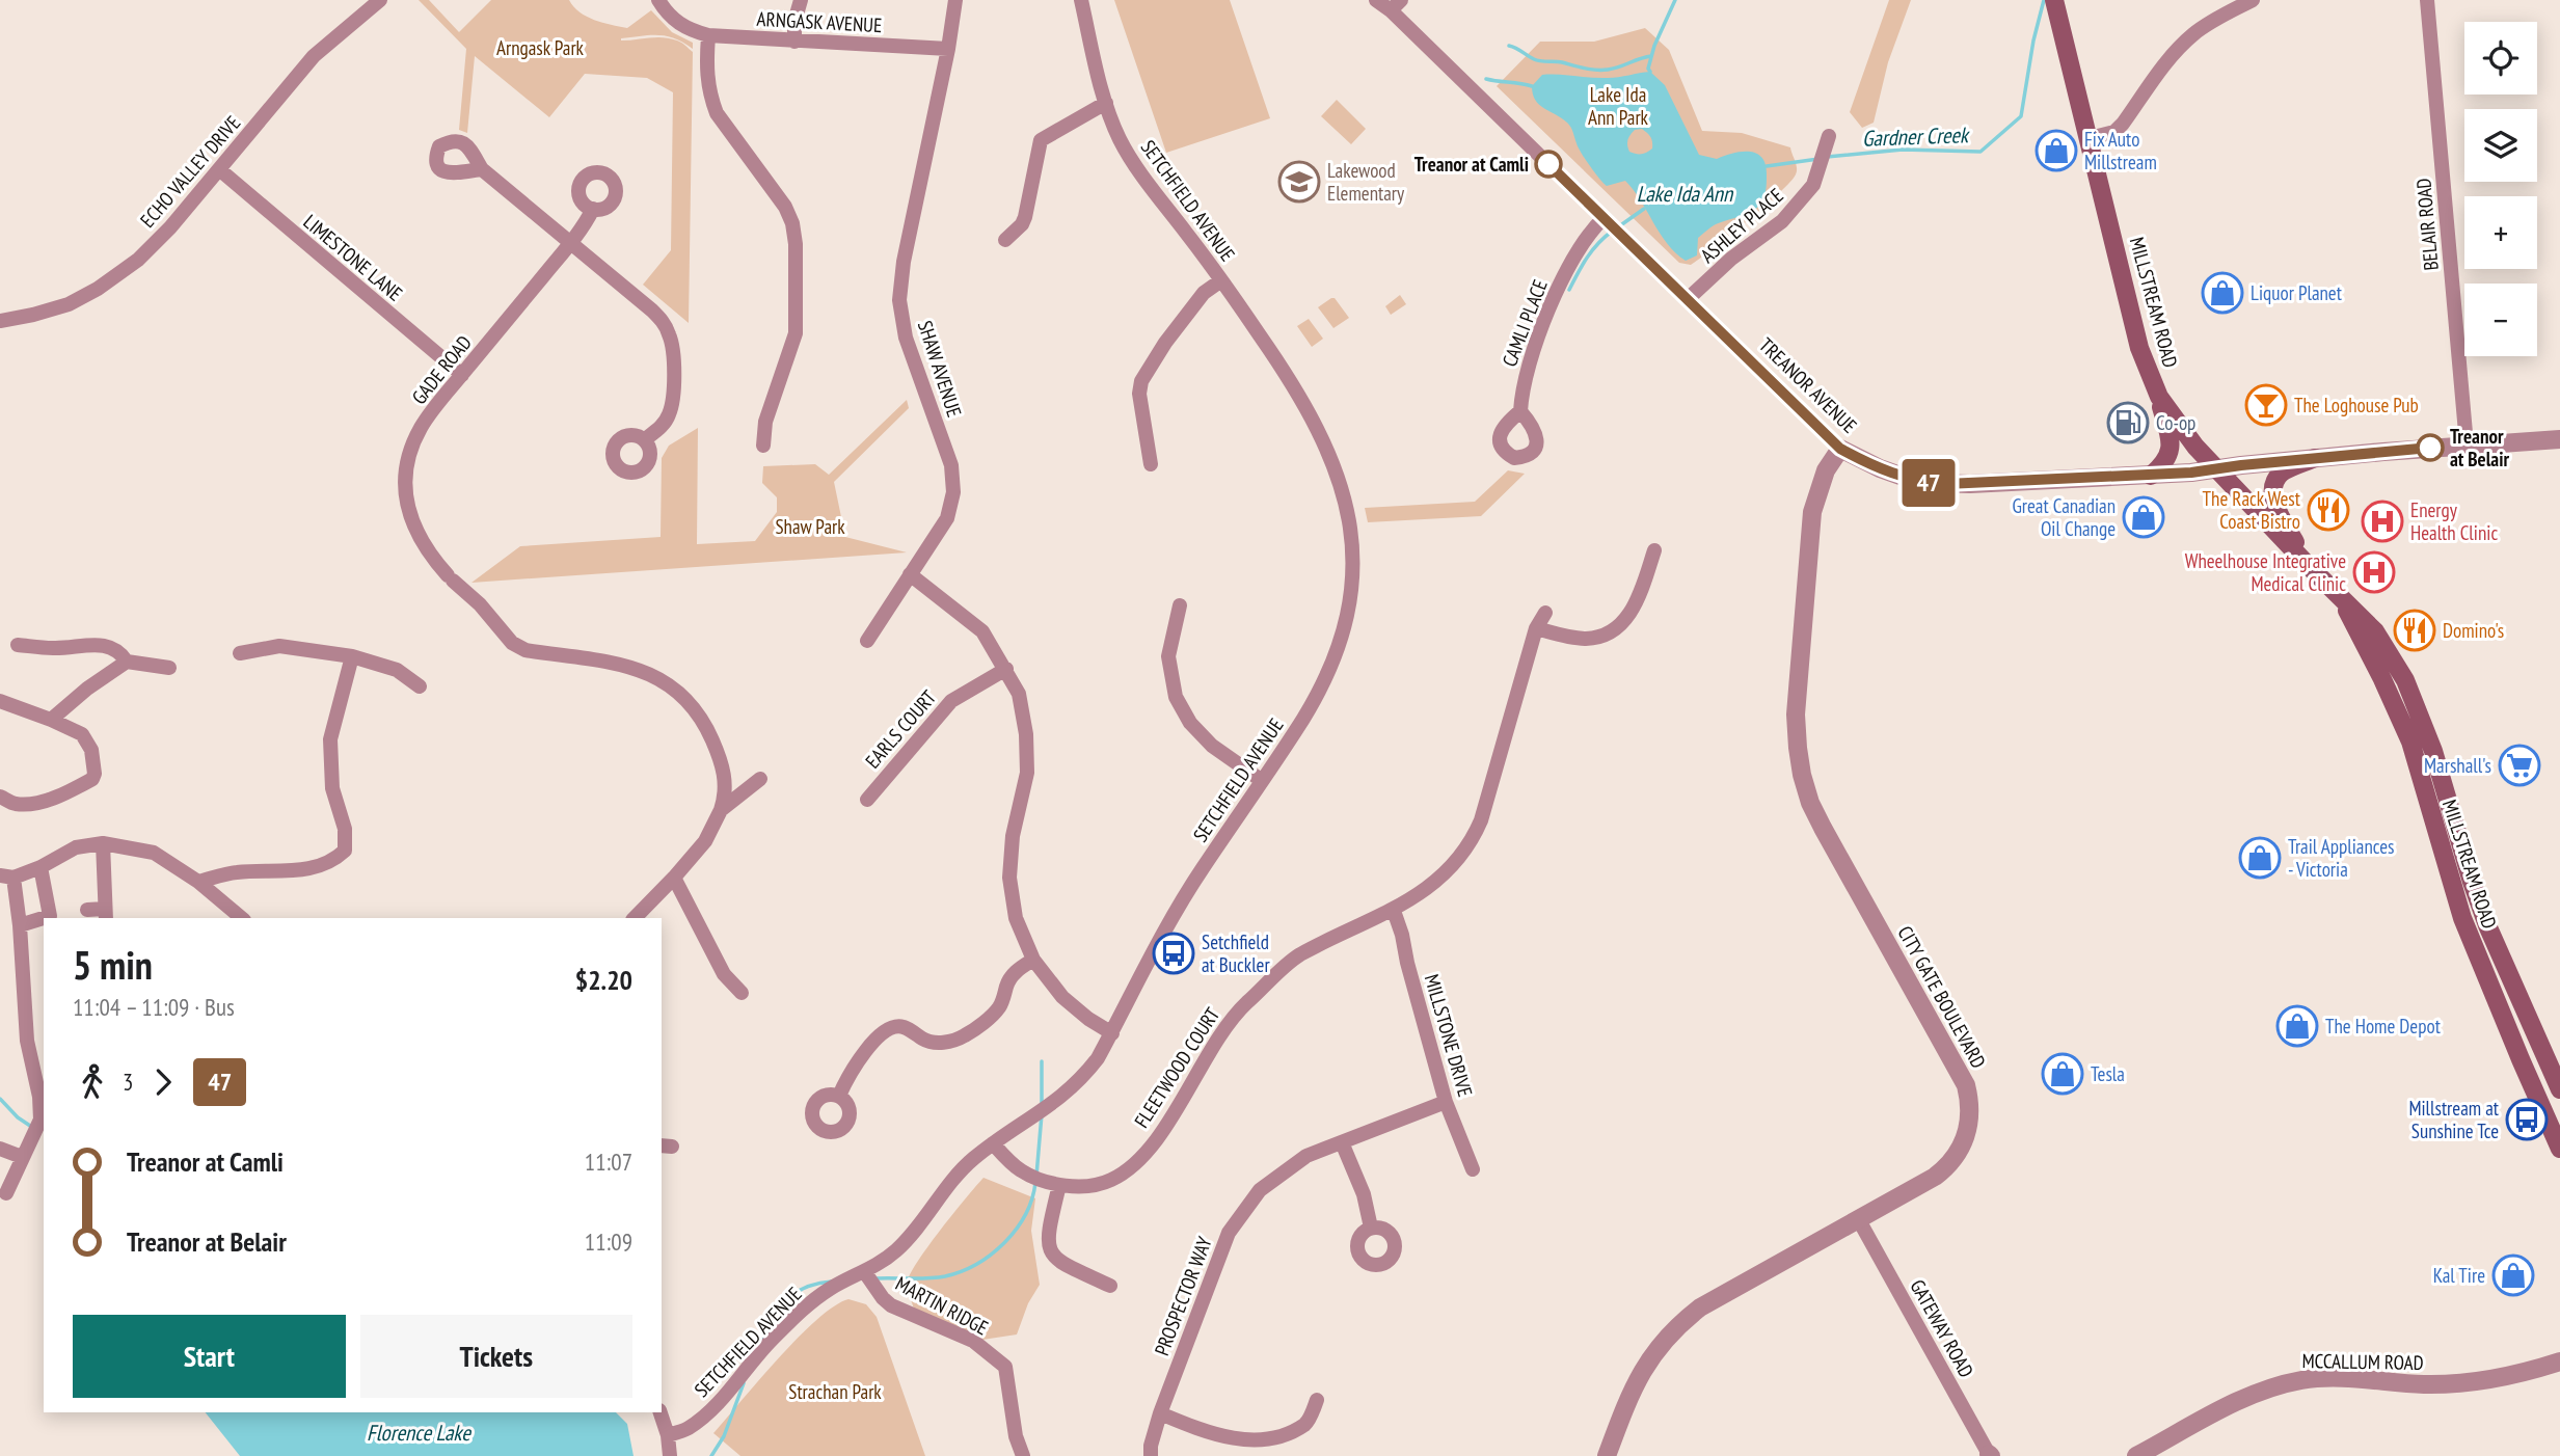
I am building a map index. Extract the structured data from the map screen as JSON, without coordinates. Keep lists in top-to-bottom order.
{
  "streets": {
    "main road": ["MILLSTREAM ROAD"],
    "street": [
      "ARNGASK AVENUE",
      "ECHO VALLEY DRIVE",
      "SETCHFIELD AVENUE",
      "BELAIR ROAD",
      "ASHLEY PLACE",
      "LIMESTONE LANE",
      "CAMLI PLACE",
      "SHAW AVENUE",
      "GADE ROAD",
      "TREANOR AVENUE",
      "EARLS COURT",
      "CITY GATE BOULEVARD",
      "MILLSTONE DRIVE",
      "FLEETWOOD COURT",
      "PROSPECTOR WAY",
      "MARTIN RIDGE",
      "GATEWAY ROAD",
      "MCCALLUM ROAD"
    ]
  },
  "crossings": [
    ["ARNGASK AVENUE", "SHAW AVENUE"],
    ["ECHO VALLEY DRIVE", "LIMESTONE LANE"],
    ["SETCHFIELD AVENUE", "FLEETWOOD COURT"],
    ["SETCHFIELD AVENUE", "MARTIN RIDGE"],
    ["BELAIR ROAD", "TREANOR AVENUE"],
    ["ASHLEY PLACE", "TREANOR AVENUE"],
    ["LIMESTONE LANE", "GADE ROAD"],
    ["MILLSTREAM ROAD", "TREANOR AVENUE"],
    ["CAMLI PLACE", "TREANOR AVENUE"],
    ["TREANOR AVENUE", "CITY GATE BOULEVARD"],
    ["CITY GATE BOULEVARD", "GATEWAY ROAD"],
    ["MILLSTONE DRIVE", "FLEETWOOD COURT"],
    ["MILLSTONE DRIVE", "PROSPECTOR WAY"]
  ],
  "water": ["Gardner Creek", "Lake Ida Ann", "Florence Lake"],
  "parks": [
    "Arngask Park",
    "Lake Ida Ann Park",
    "Shaw Park",
    "Strachan Park"
  ],
  "places": {
    "shop": [
      "Fix Auto Millstream",
      "Liquor Planet",
      "Great Canadian Oil Change",
      "Trail Appliances - Victoria",
      "The Home Depot",
      "Tesla",
      "Kal Tire"
    ],
    "other": ["Treanor at Camli", "Treanor at Belair"],
    "school or university": ["Lakewood Elementary"],
    "bar": ["The Loghouse Pub"],
    "fuel station": ["Co-op"],
    "restaurant": ["The Rack West Coast Bistro", "Domino's"],
    "hospital": ["Energy Health Clinic", "Wheelhouse Integrative Medical Clinic"],
    "supermarket": ["Marshall's"],
    "bus stop": ["Setchfield at Buckler", "Millstream at Sunshine Tce"]
  },
  "lines": ["bus line 47"],
  "page": {
    "on_map": "47",
    "map_buttons": ["+", "−"],
    "heading": ["5 min", "11:04 – 11:09 · Bus", "$2.20"],
    "legs": ["3", "47"],
    "list": [
      {
        "name": "Treanor at Camli",
        "value": "11:07"
      },
      {
        "name": "Treanor at Belair",
        "value": "11:09"
      }
    ],
    "buttons": ["Start", "Tickets"]
  }
}
